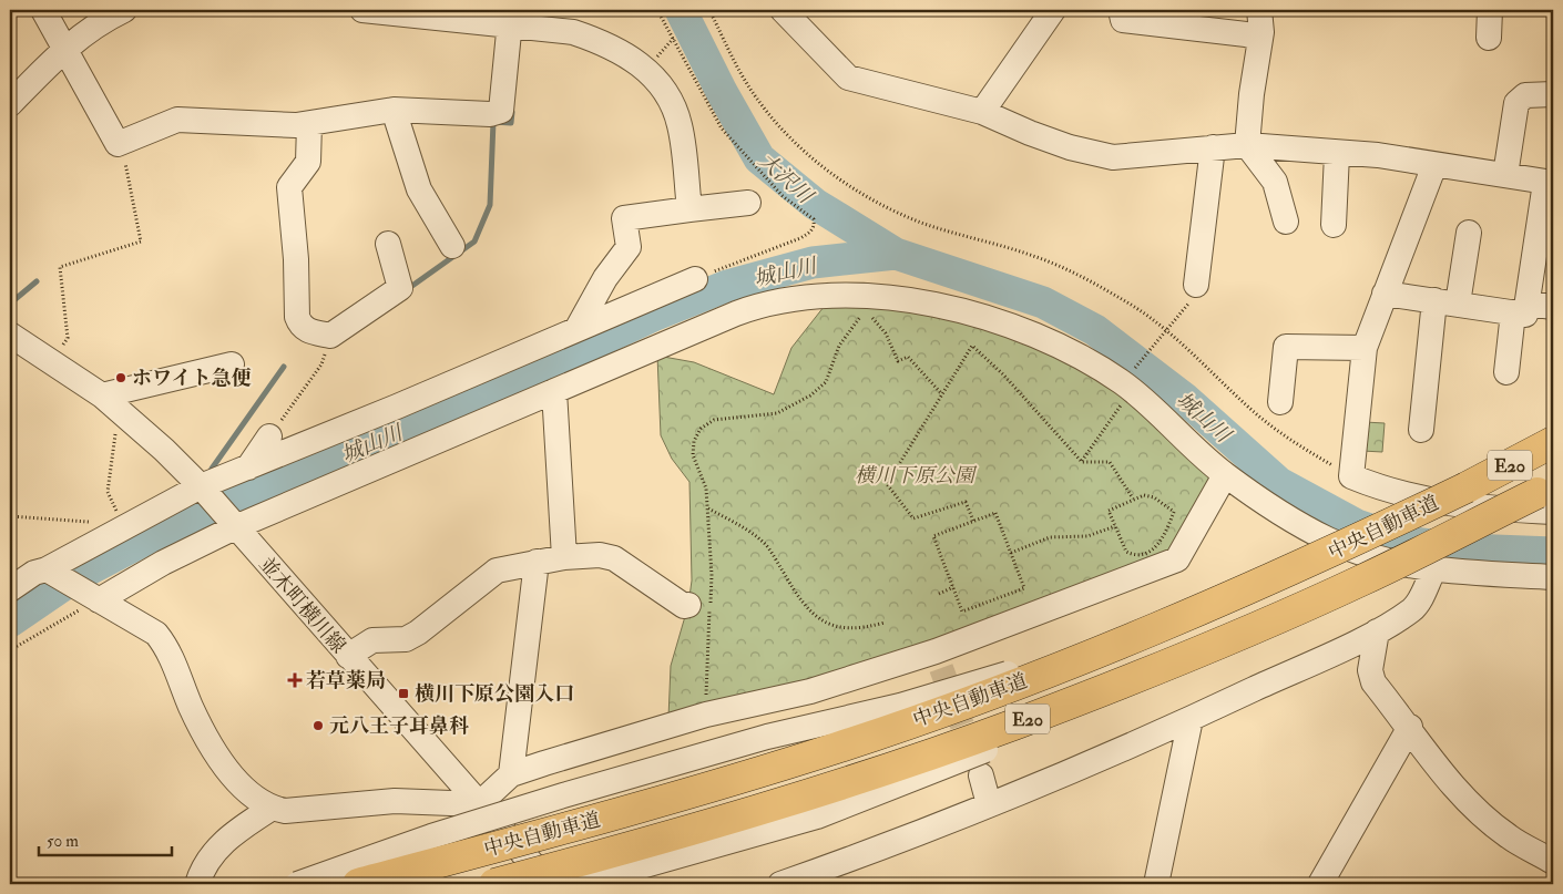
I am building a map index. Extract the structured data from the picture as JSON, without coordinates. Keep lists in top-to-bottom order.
{
  "streets": {
    "highway": ["E20", "中央自動車道"],
    "street": ["並木町横川線"]
  },
  "water": ["大沢川", "城山川"],
  "parks": ["横川下原公園"],
  "places": {
    "other": ["ホワイト急便", "元八王子耳鼻科"],
    "health": ["若草薬局"],
    "transit": ["横川下原公園入口"]
  },
  "scale_bar": "50 m"
}
